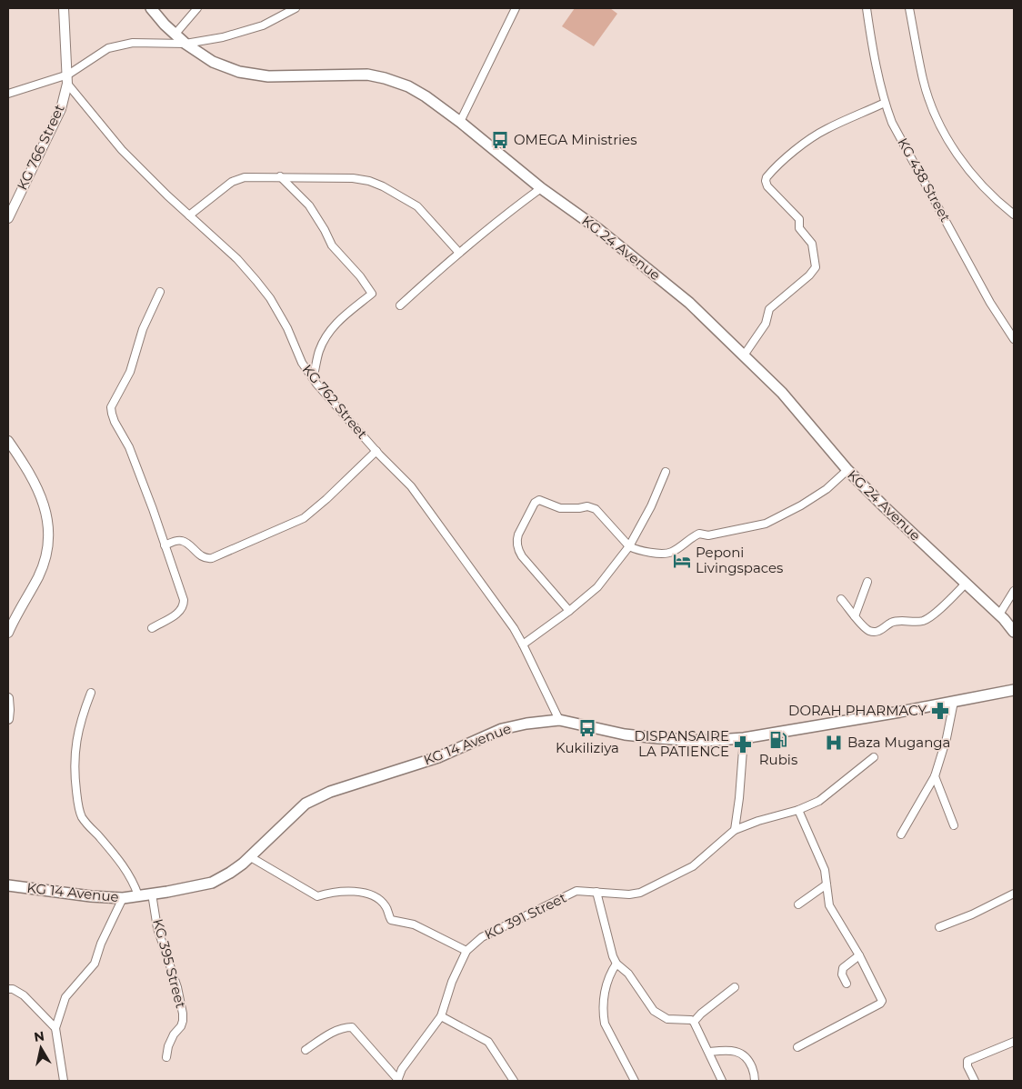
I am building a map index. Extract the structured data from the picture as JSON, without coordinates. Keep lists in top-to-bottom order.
{
  "streets": {
    "main road": ["KG 24 Avenue", "KG 14 Avenue"],
    "street": [
      "KG 766 Street",
      "KG 438 Street",
      "KG 762 Street",
      "KG 391 Street",
      "KG 395 Street"
    ]
  },
  "crossings": [
    ["KG 766 Street", "KG 762 Street"],
    ["KG 762 Street", "KG 14 Avenue"],
    ["KG 14 Avenue", "KG 395 Street"]
  ],
  "places": {
    "bus stop": ["OMEGA Ministries", "Kukiliziya"],
    "hotel": ["Peponi Livingspaces"],
    "pharmacy": ["DORAH PHARMACY", "DISPANSAIRE LA PATIENCE"],
    "fuel station": ["Rubis"],
    "hospital": ["Baza Muganga"]
  },
  "north": "top"
}
